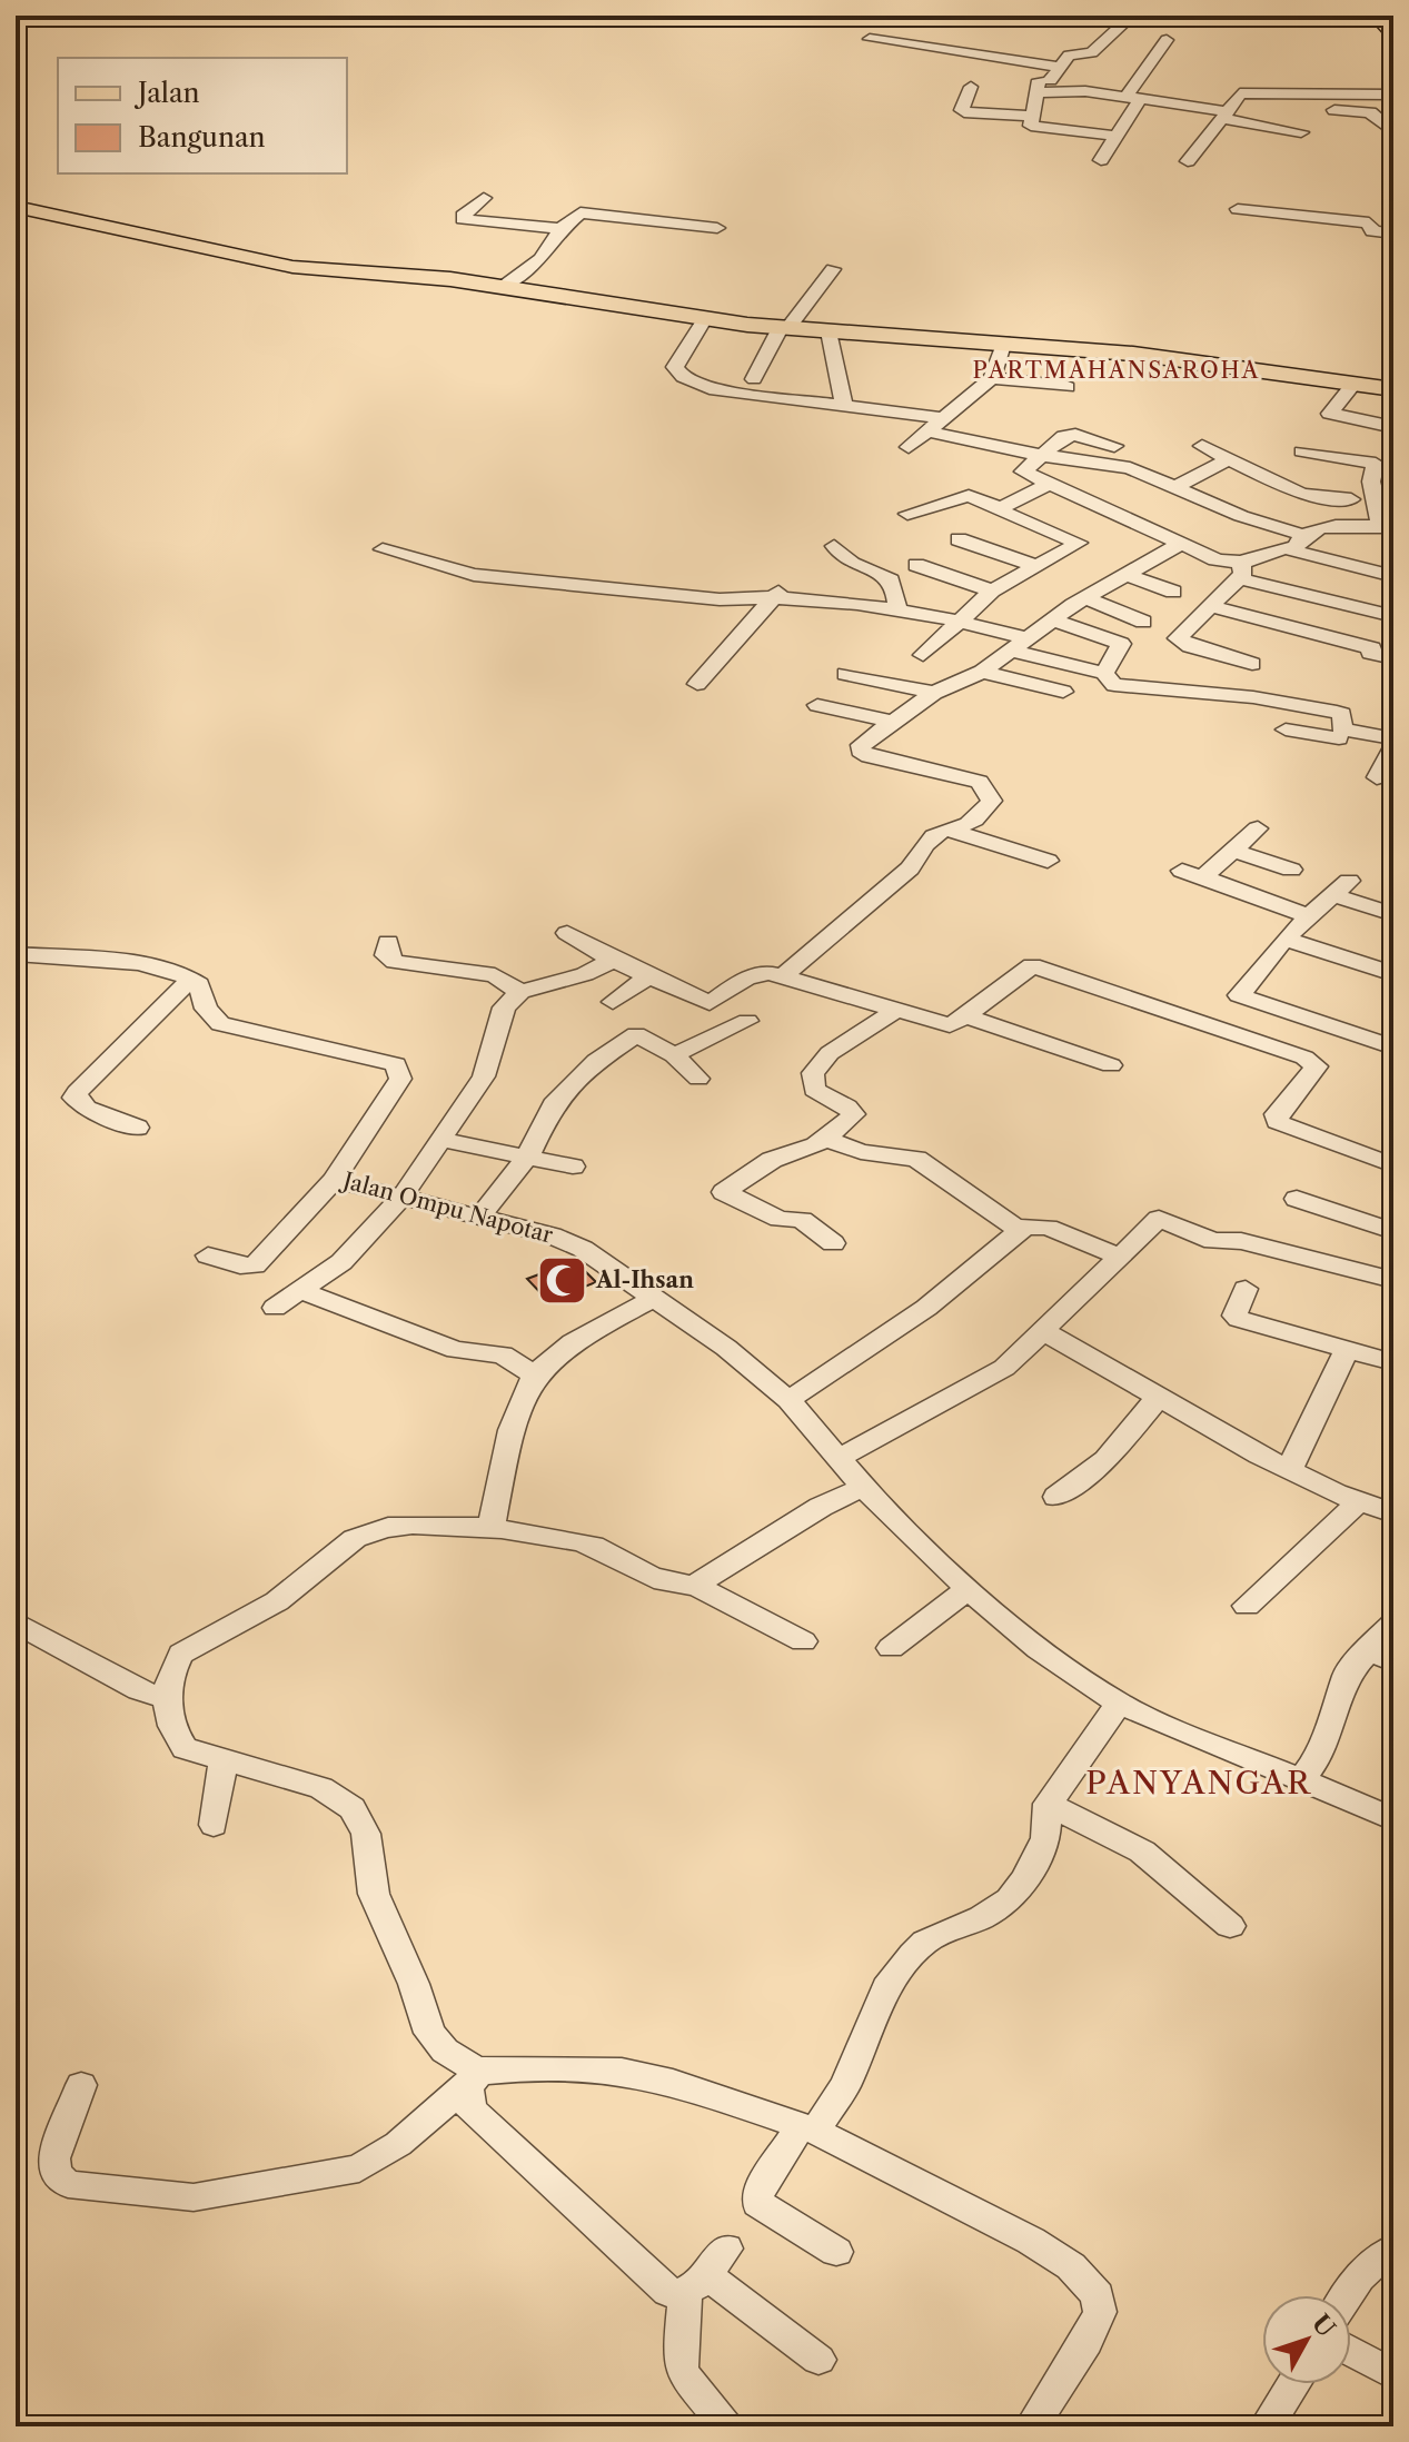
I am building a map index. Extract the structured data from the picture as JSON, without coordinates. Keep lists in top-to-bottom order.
{
  "streets": {
    "street": ["Jalan Ompu Napotar"]
  },
  "districts": ["PARTMAHANSAROHA", "PANYANGAR"],
  "places": {
    "mosque": ["Al-Ihsan"]
  },
  "legend": ["Jalan", "Bangunan"],
  "north": "top right"
}
